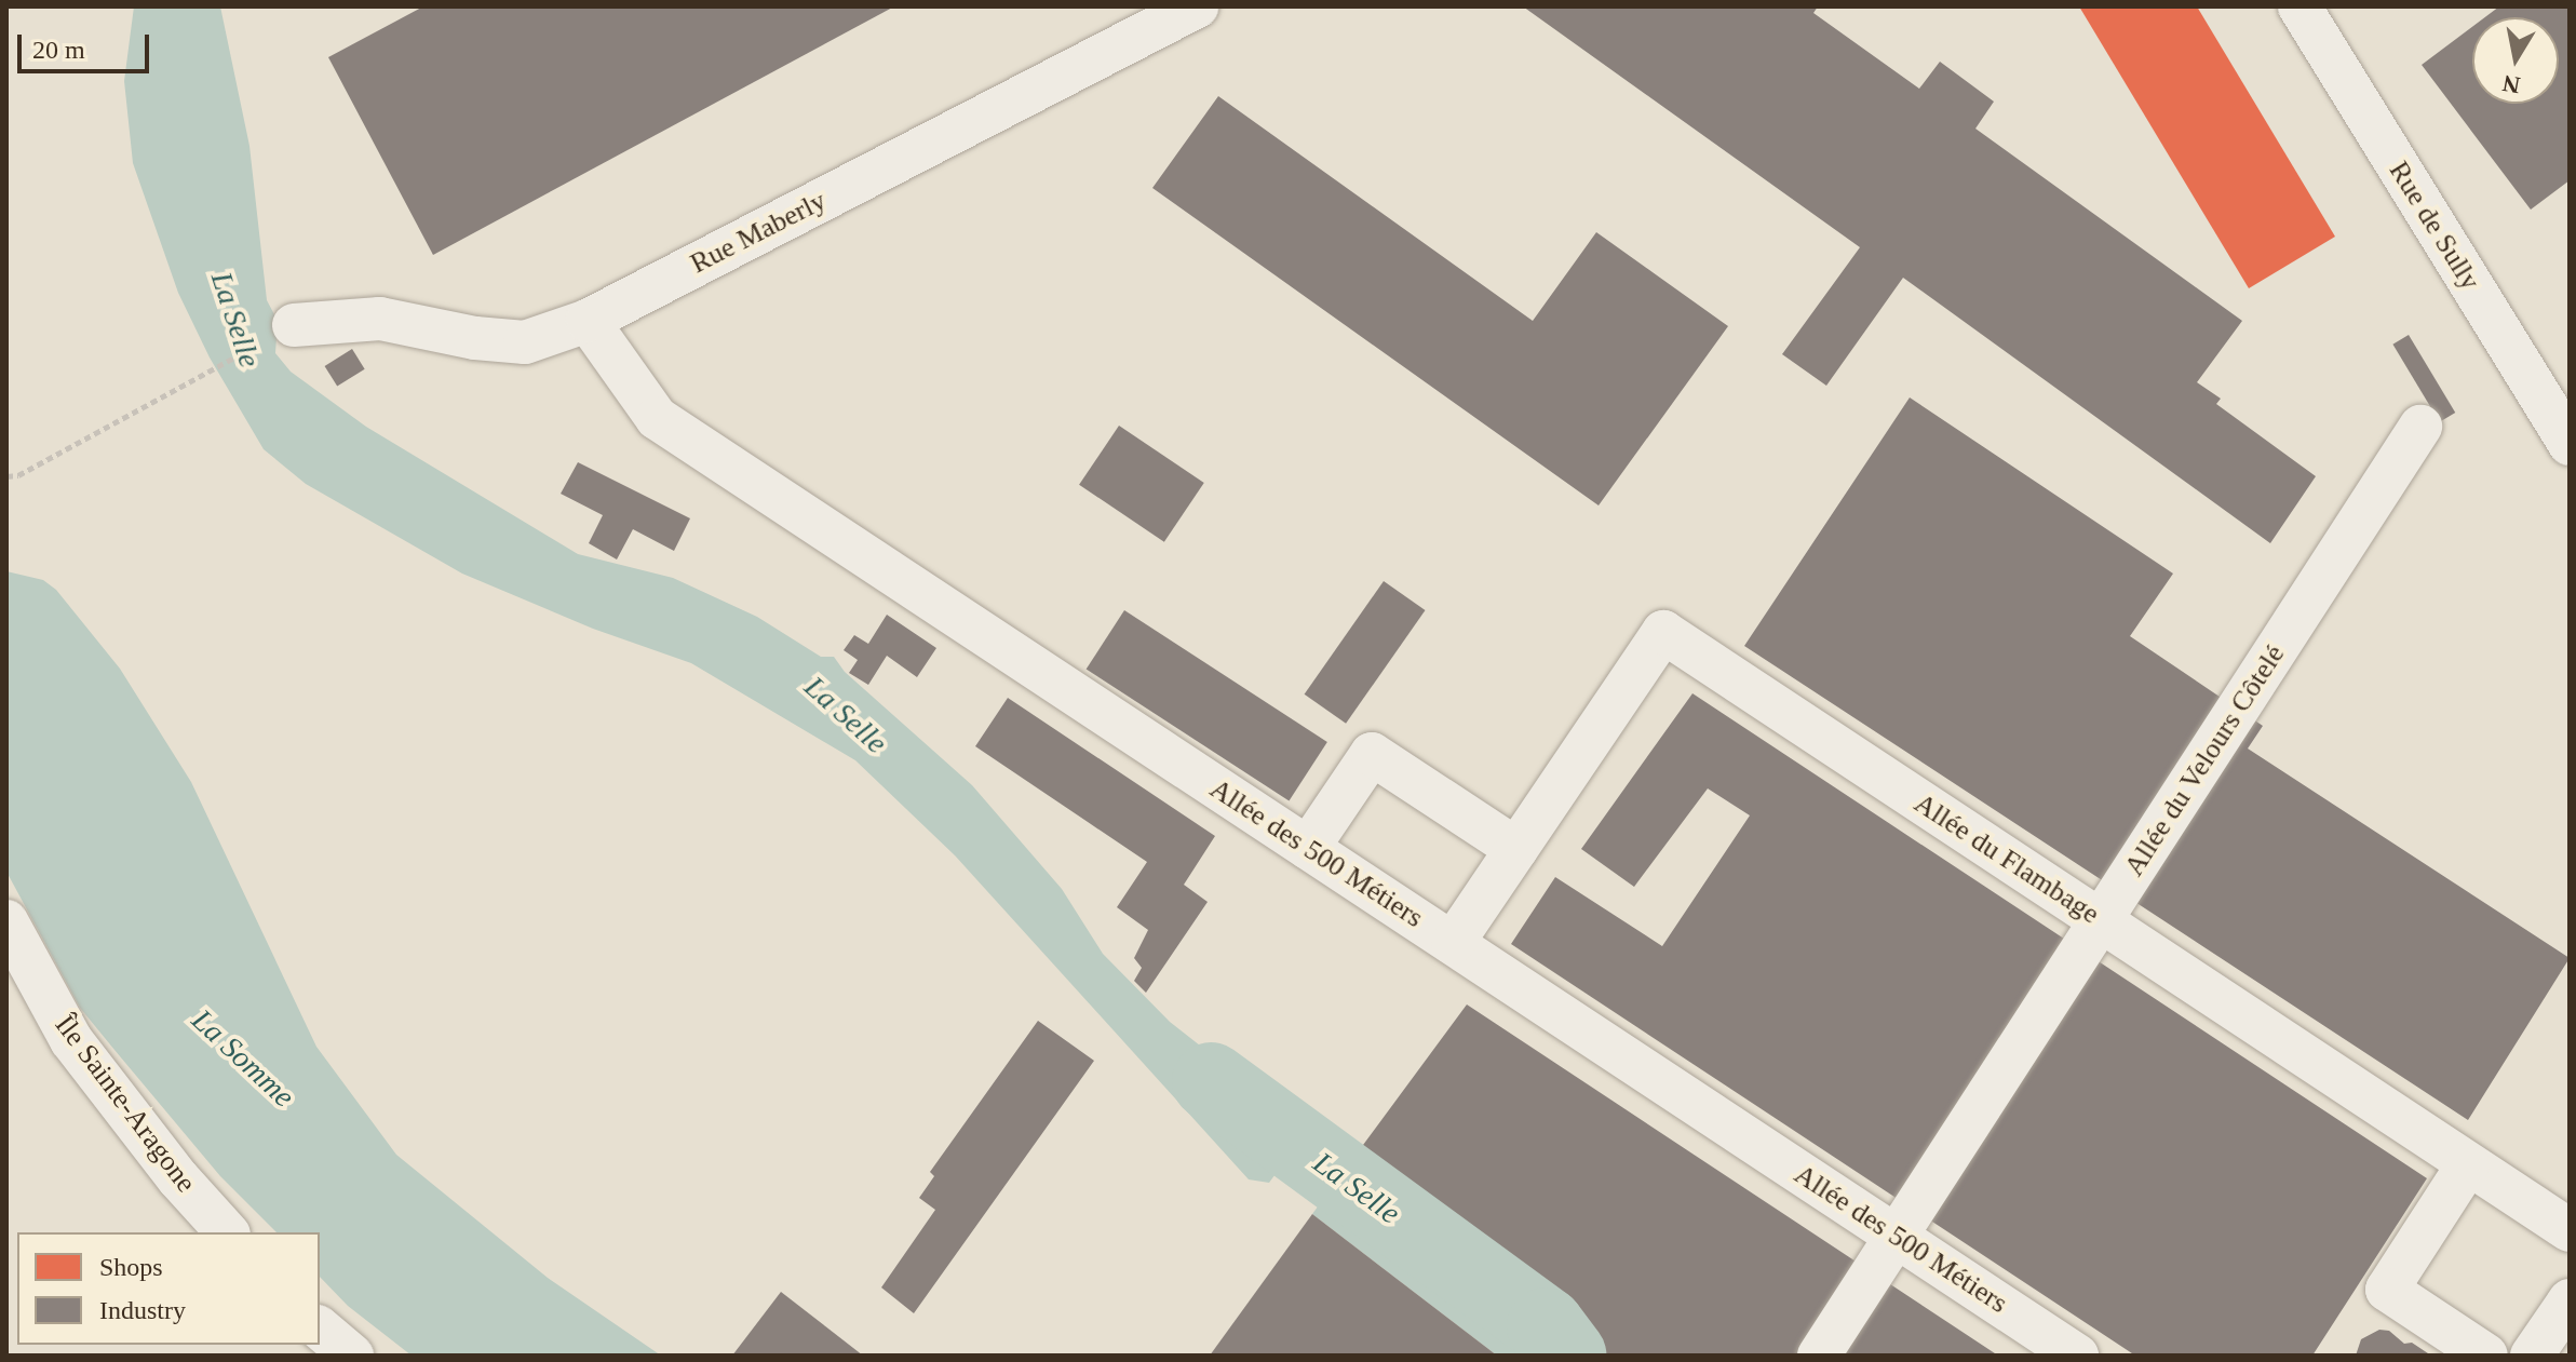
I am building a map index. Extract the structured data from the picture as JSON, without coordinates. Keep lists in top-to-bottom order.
{
  "streets": {
    "street": [
      "Rue de Sully",
      "Rue Maberly",
      "Allée du Velours Côtelé",
      "Allée des 500 Métiers",
      "Allée du Flambage",
      "Île Sainte-Aragone"
    ]
  },
  "crossings": [
    ["Rue Maberly", "Allée des 500 Métiers"],
    ["Allée du Velours Côtelé", "Allée des 500 Métiers"],
    ["Allée du Velours Côtelé", "Allée du Flambage"]
  ],
  "water": ["La Selle", "La Somme"],
  "legend": ["Shops", "Industry"],
  "scale_bar": "20 m",
  "north": "bottom"
}
